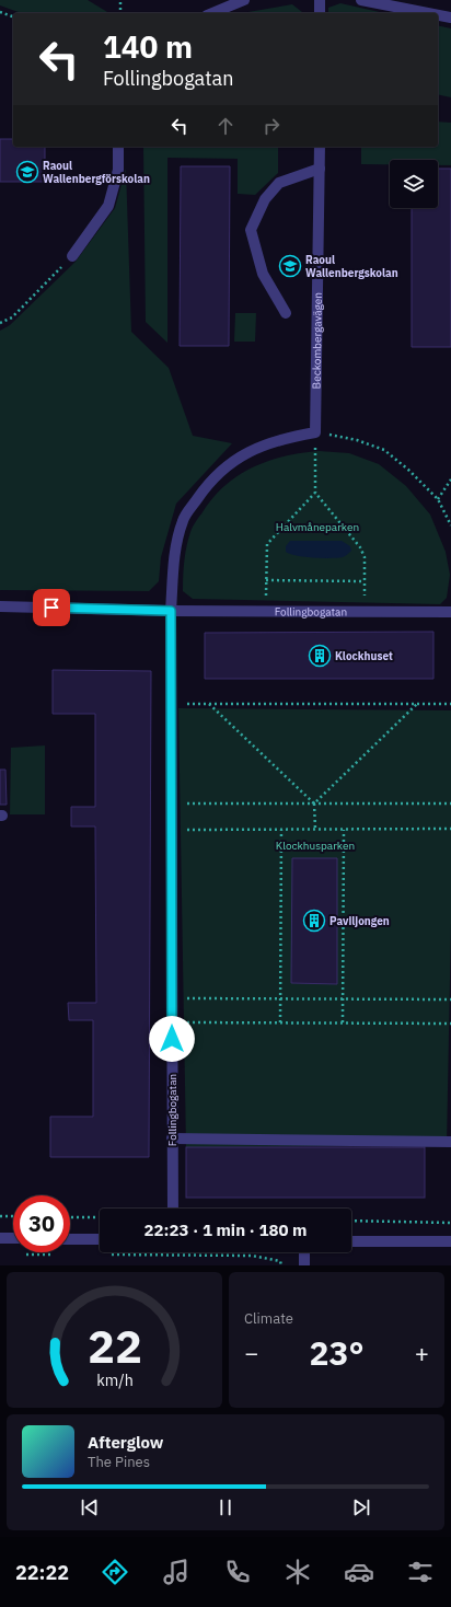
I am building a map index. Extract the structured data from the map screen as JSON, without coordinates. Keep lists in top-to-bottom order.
{
  "streets": {
    "street": ["Beckombergavägen", "Follingbogatan"]
  },
  "parks": ["Halvmåneparken", "Klockhusparken"],
  "places": {
    "school or university": ["Raoul Wallenbergförskolan", "Raoul Wallenbergskolan"],
    "building": ["Klockhuset", "Paviljongen"]
  },
  "page": {
    "turn": ["140 m", "Follingbogatan"],
    "limit": "30",
    "trip": "22:23 · 1 min · 180 m",
    "tile": "Climate",
    "heat": ["−", "23°", "+"],
    "song": ["Afterglow", "The Pines"],
    "tabs": "22:22",
    "gauge": ["22", "km/h"]
  }
}
